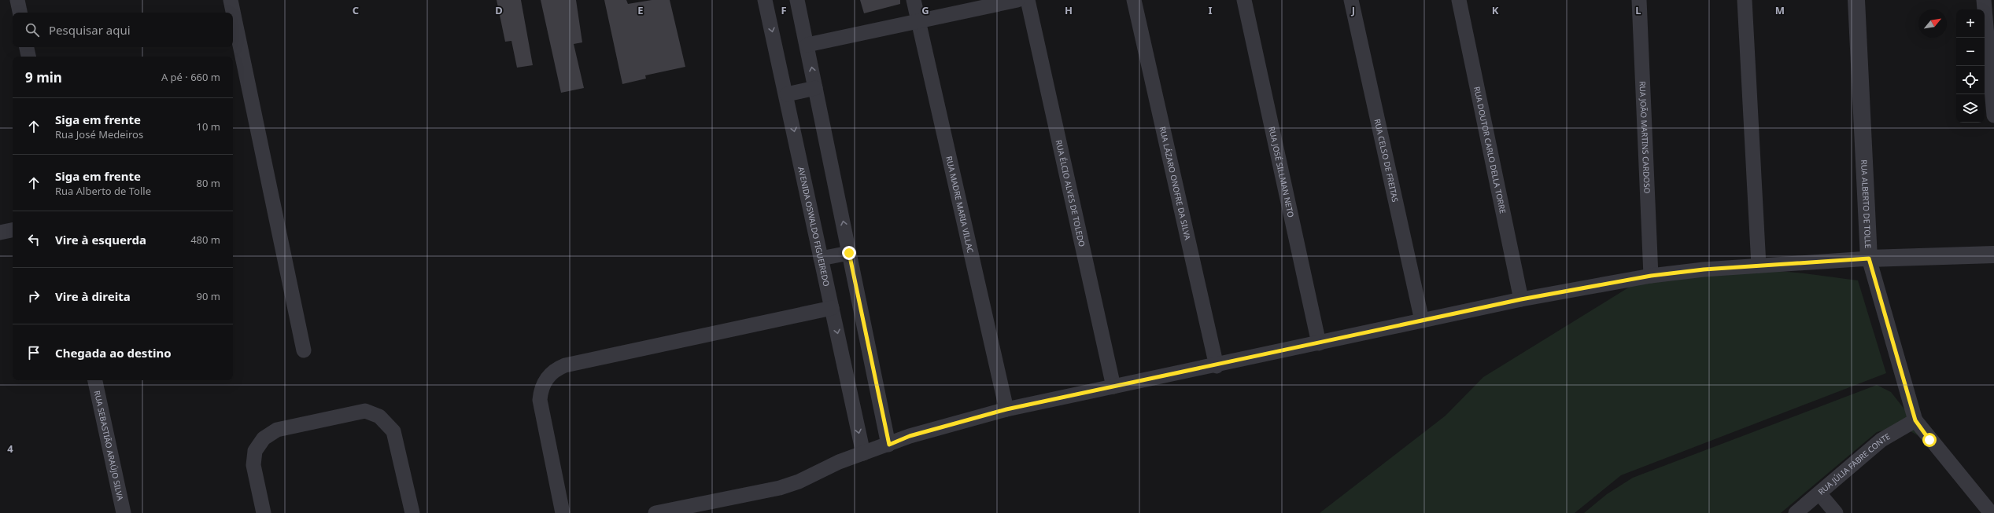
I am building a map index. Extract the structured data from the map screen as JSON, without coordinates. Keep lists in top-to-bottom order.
{
  "streets": {
    "street": [
      "RUA JOÃO MARTINS CARDOSO",
      "RUA DOUTOR CARLO DELLA TORRE",
      "RUA CELSO DE FREITAS",
      "RUA JOSÉ SILLMAN NETO",
      "RUA LÁZARO ONOFRE DA SILVA",
      "RUA ÉLCIO ALVES DE TOLEDO",
      "RUA ALBERTO DE TOLLE",
      "RUA MADRE MARIA VILLAC",
      "AVENIDA OSWALDO FIGUEIREDO",
      "RUA SEBASTIÃO ARAÚJO SILVA",
      "RUA JÚLIA FABRE CONTE"
    ]
  },
  "crossings": [
    ["RUA ALBERTO DE TOLLE", "RUA JÚLIA FABRE CONTE"]
  ],
  "north": "top right",
  "page": {
    "map_buttons": ["+", "−"],
    "search": "Pesquisar aqui",
    "heading": ["9 min", "A pé · 660 m"],
    "list": [
      ["Siga em frente", "Rua José Medeiros", "10 m"],
      ["Siga em frente", "Rua Alberto de Tolle", "80 m"],
      ["Vire à esquerda", "480 m"],
      ["Vire à direita", "90 m"],
      "Chegada ao destino"
    ]
  },
  "grid": {
    "columns": [
      "C",
      "D",
      "E",
      "F",
      "G",
      "H",
      "I",
      "J",
      "K",
      "L",
      "M"
    ],
    "rows": ["4"]
  }
}
